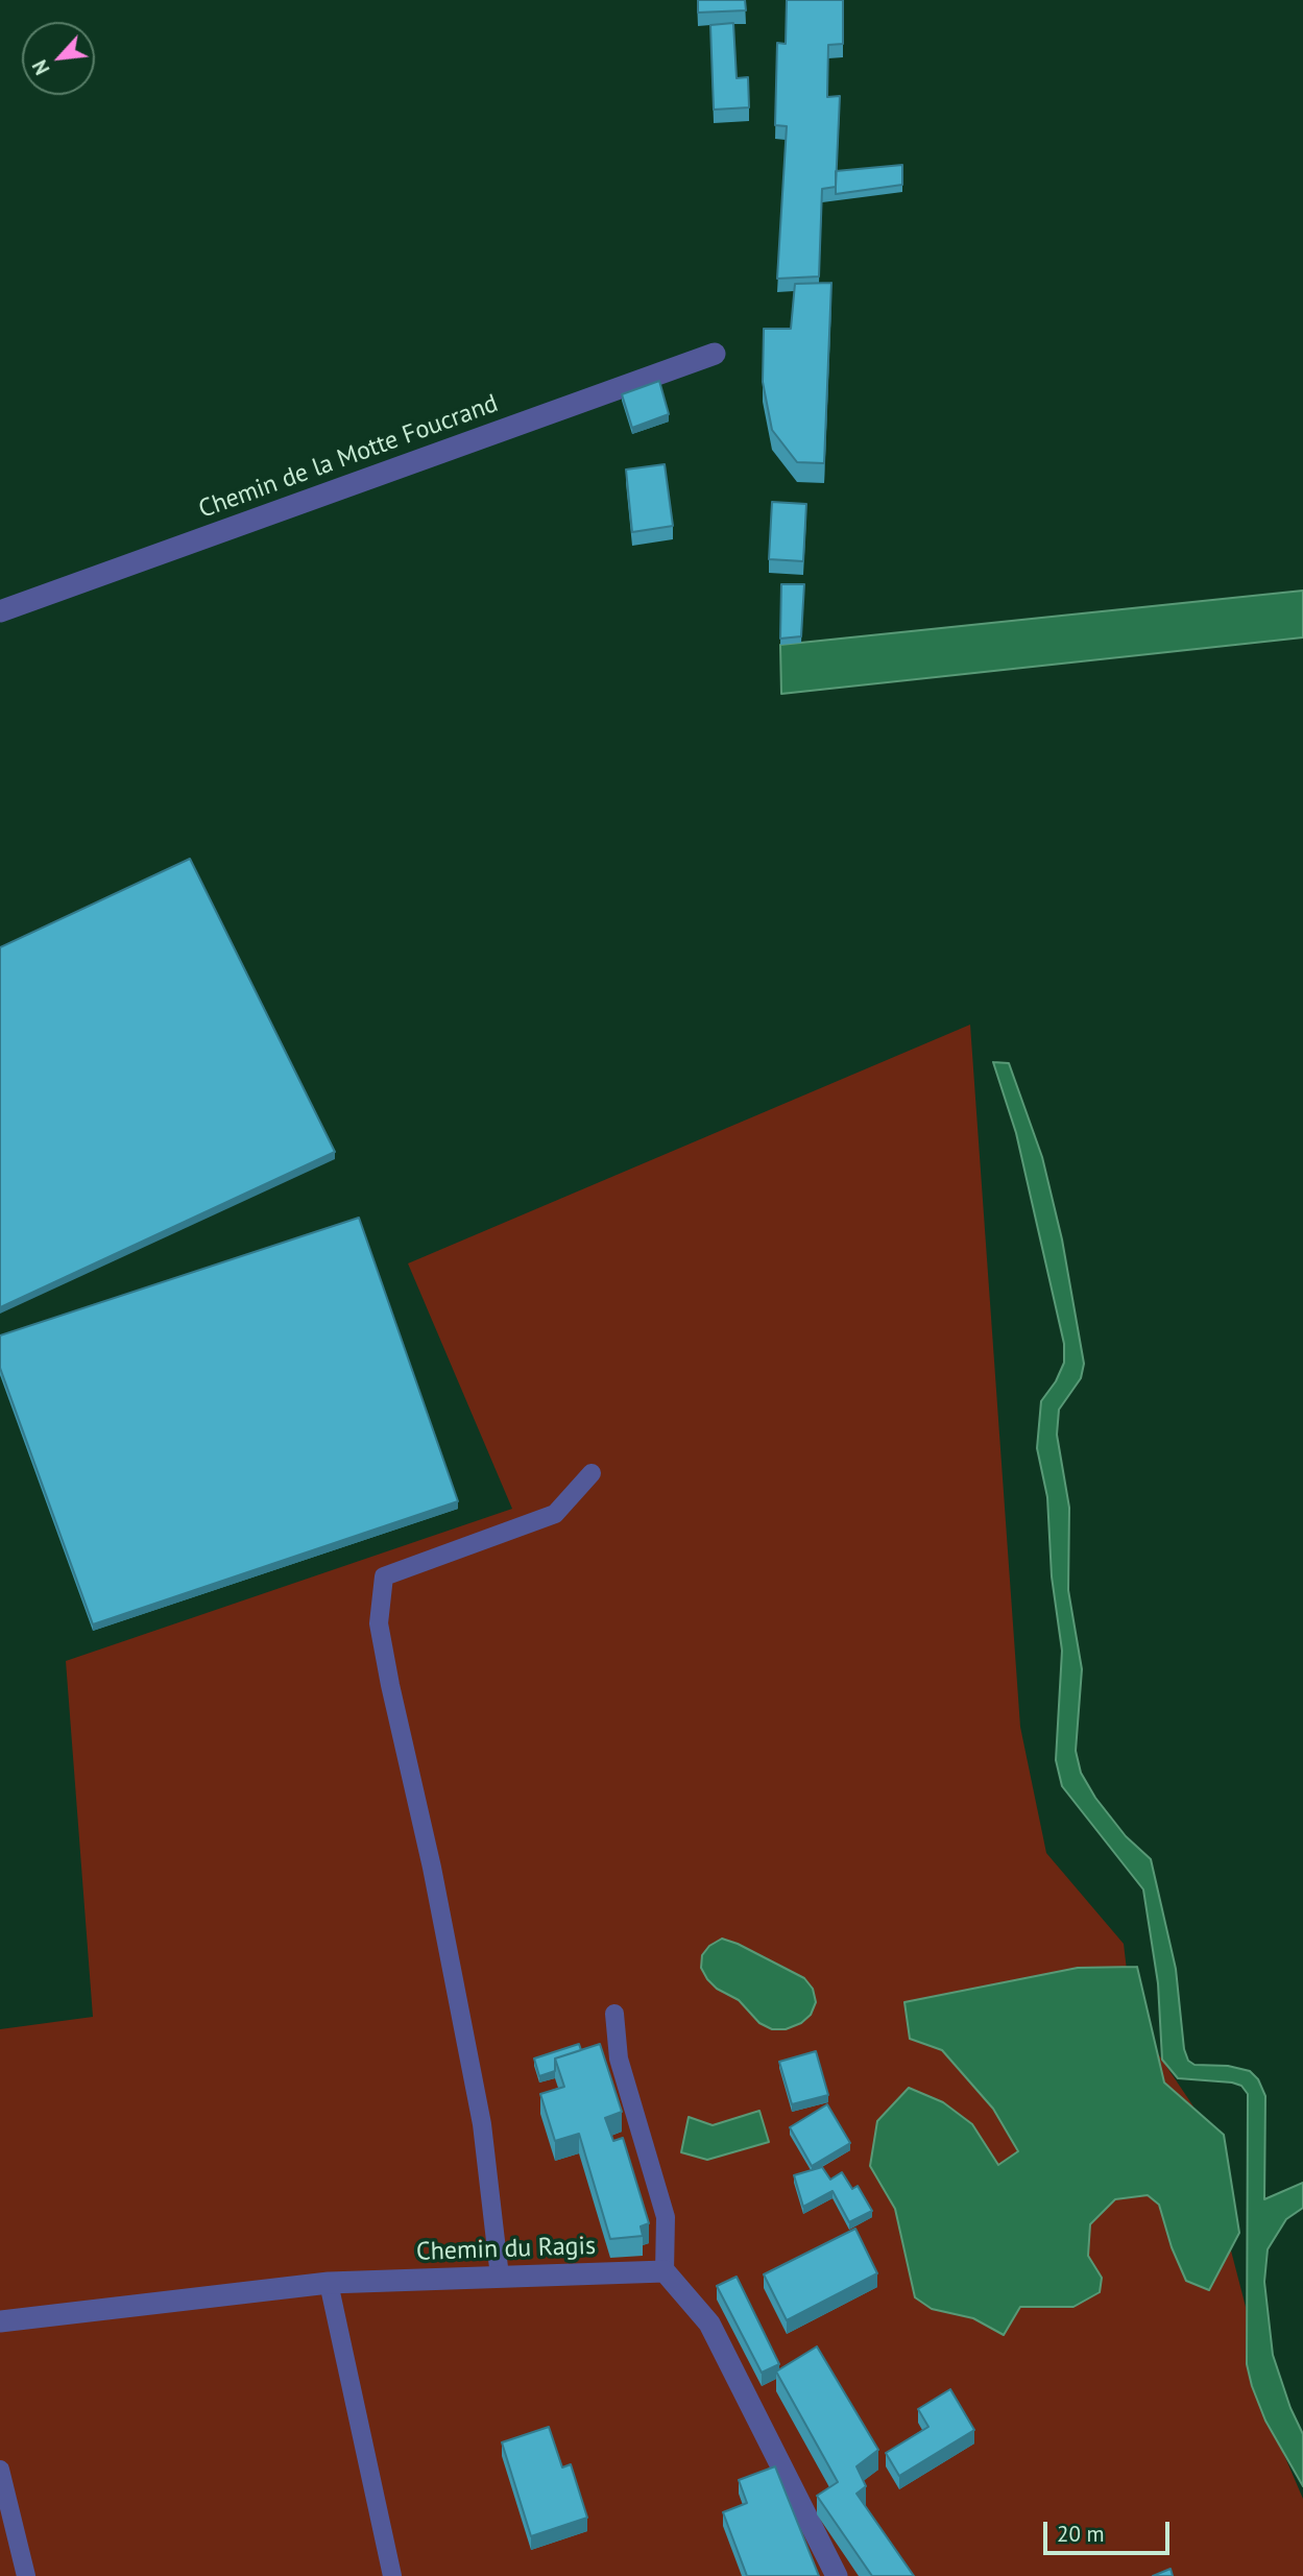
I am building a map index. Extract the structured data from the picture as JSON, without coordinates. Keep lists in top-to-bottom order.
{
  "streets": {
    "street": ["Chemin de la Motte Foucrand", "Chemin du Ragis"]
  },
  "scale_bar": "20 m",
  "north": "bottom left"
}
